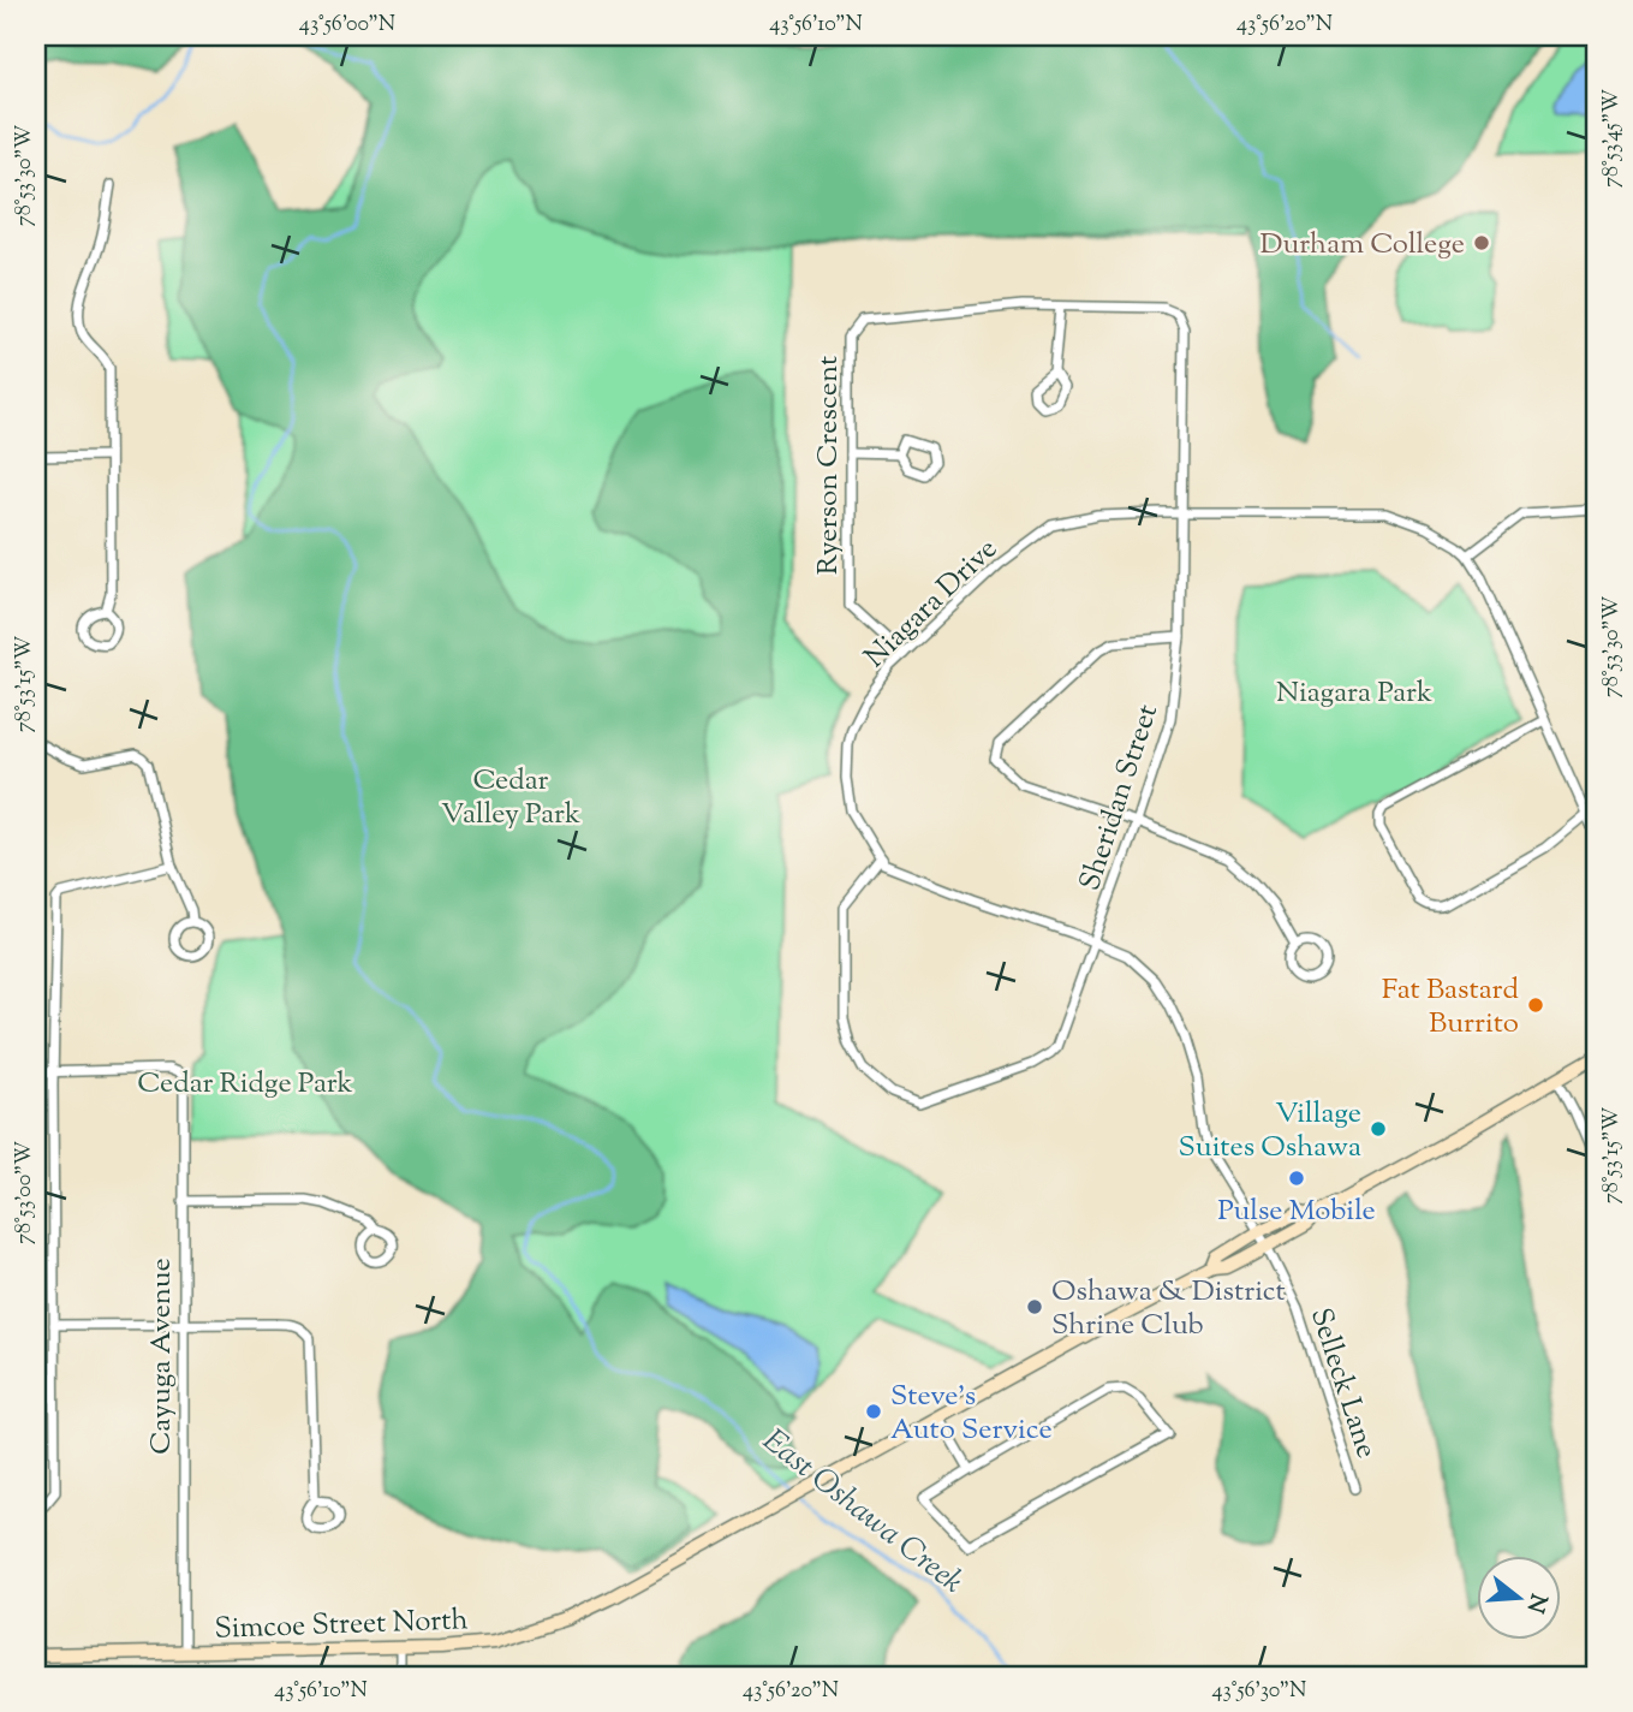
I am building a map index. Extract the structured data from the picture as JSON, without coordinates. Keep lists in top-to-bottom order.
{
  "streets": {
    "main road": ["Simcoe Street North"],
    "street": [
      "Ryerson Crescent",
      "Niagara Drive",
      "Sheridan Street",
      "Cayuga Avenue",
      "Selleck Lane"
    ]
  },
  "crossings": [
    ["Ryerson Crescent", "Niagara Drive"],
    ["Ryerson Crescent", "Sheridan Street"],
    ["Niagara Drive", "Sheridan Street"],
    ["Cayuga Avenue", "Simcoe Street North"],
    ["Selleck Lane", "Simcoe Street North"]
  ],
  "water": ["East Oshawa Creek"],
  "parks": ["Niagara Park", "Cedar Valley Park", "Cedar Ridge Park"],
  "places": [
    "Durham College",
    "Fat Bastard Burrito",
    "Village Suites Oshawa",
    "Pulse Mobile",
    "Oshawa & District Shrine Club",
    "Steve's Auto Service"
  ],
  "north": "right",
  "coordinates": [
    "43°56'00\"N",
    "43°56'10\"N",
    "43°56'20\"N",
    "78°53'45\"W",
    "78°53'30\"W",
    "78°53'15\"W",
    "78°53'00\"W",
    "43°56'30\"N"
  ]
}
